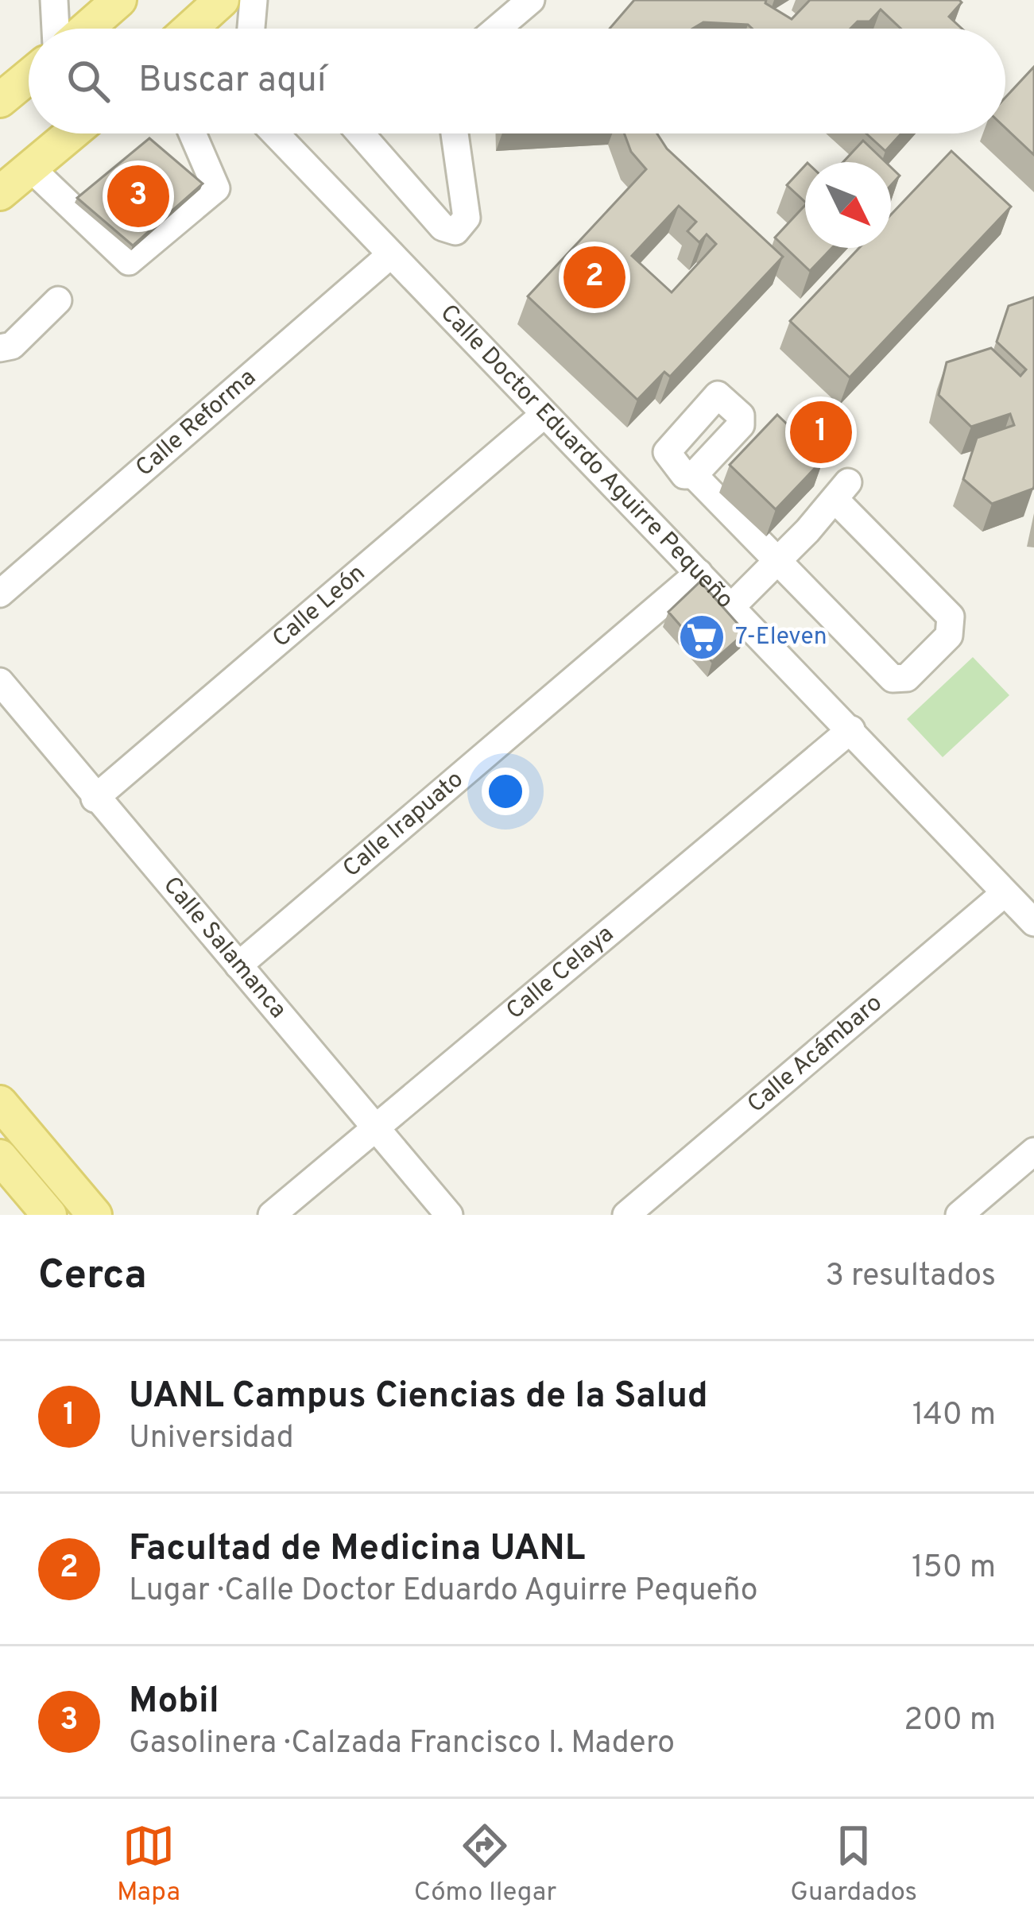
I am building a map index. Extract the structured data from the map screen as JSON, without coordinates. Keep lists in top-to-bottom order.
{
  "streets": {
    "street": [
      "Calle Reforma",
      "Calle Doctor Eduardo Aguirre Pequeño",
      "Calle León",
      "Calle Irapuato",
      "Calle Salamanca",
      "Calle Celaya",
      "Calle Acámbaro"
    ]
  },
  "crossings": [
    ["Calle Reforma", "Calle Doctor Eduardo Aguirre Pequeño"],
    ["Calle Doctor Eduardo Aguirre Pequeño", "Calle León"],
    ["Calle Doctor Eduardo Aguirre Pequeño", "Calle Irapuato"],
    ["Calle Doctor Eduardo Aguirre Pequeño", "Calle Celaya"],
    ["Calle Doctor Eduardo Aguirre Pequeño", "Calle Acámbaro"],
    ["Calle León", "Calle Salamanca"],
    ["Calle Irapuato", "Calle Salamanca"],
    ["Calle Salamanca", "Calle Celaya"]
  ],
  "places": {
    "supermarket": ["7-Eleven"]
  },
  "north": "bottom right",
  "page": {
    "search": "Buscar aquí",
    "pins": ["3", "2", "1"],
    "heading": ["Cerca", "3 resultados"],
    "list": [
      {
        "mark": "1",
        "name": "UANL Campus Ciencias de la Salud",
        "note": "Universidad",
        "value": "140 m"
      },
      {
        "mark": "2",
        "name": "Facultad de Medicina UANL",
        "note": "Lugar · Calle Doctor Eduardo Aguirre Pequeño",
        "value": "150 m"
      },
      {
        "mark": "3",
        "name": "Mobil",
        "note": "Gasolinera · Calzada Francisco I. Madero",
        "value": "200 m"
      }
    ],
    "nav": ["Mapa", "Cómo llegar", "Guardados"]
  }
}
